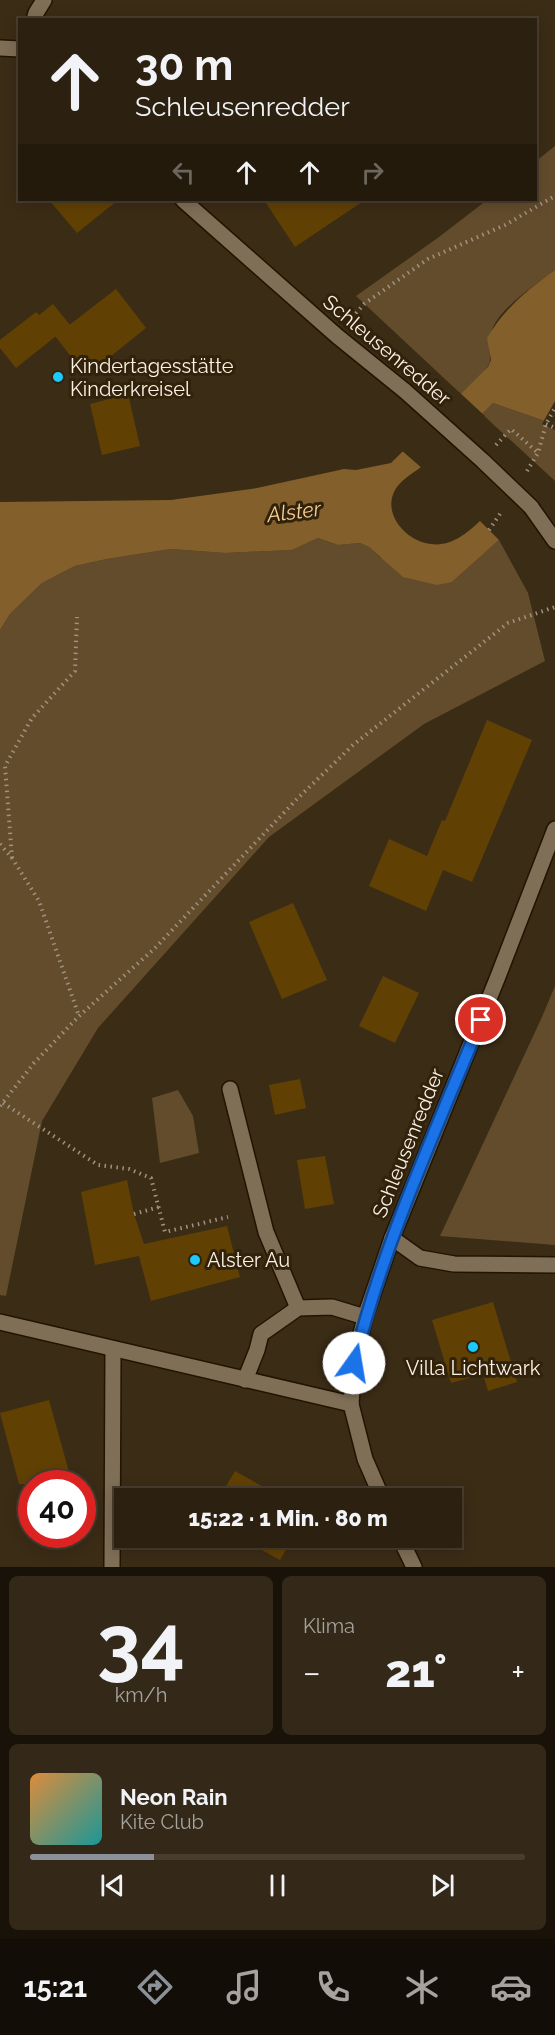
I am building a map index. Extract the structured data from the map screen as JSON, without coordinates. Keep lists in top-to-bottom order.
{
  "streets": {
    "street": ["Schleusenredder"]
  },
  "water": ["Alster"],
  "places": ["Kindertagesstätte Kinderkreisel", "Alster Au", "Villa Lichtwark"],
  "page": {
    "turn": ["30 m", "Schleusenredder"],
    "limit": "40",
    "trip": "15:22 · 1 Min. · 80 m",
    "tile": [
      ["34", "km/h"],
      "Klima"
    ],
    "heat": ["−", "21°", "+"],
    "song": ["Neon Rain", "Kite Club"],
    "tabs": "15:21"
  }
}
